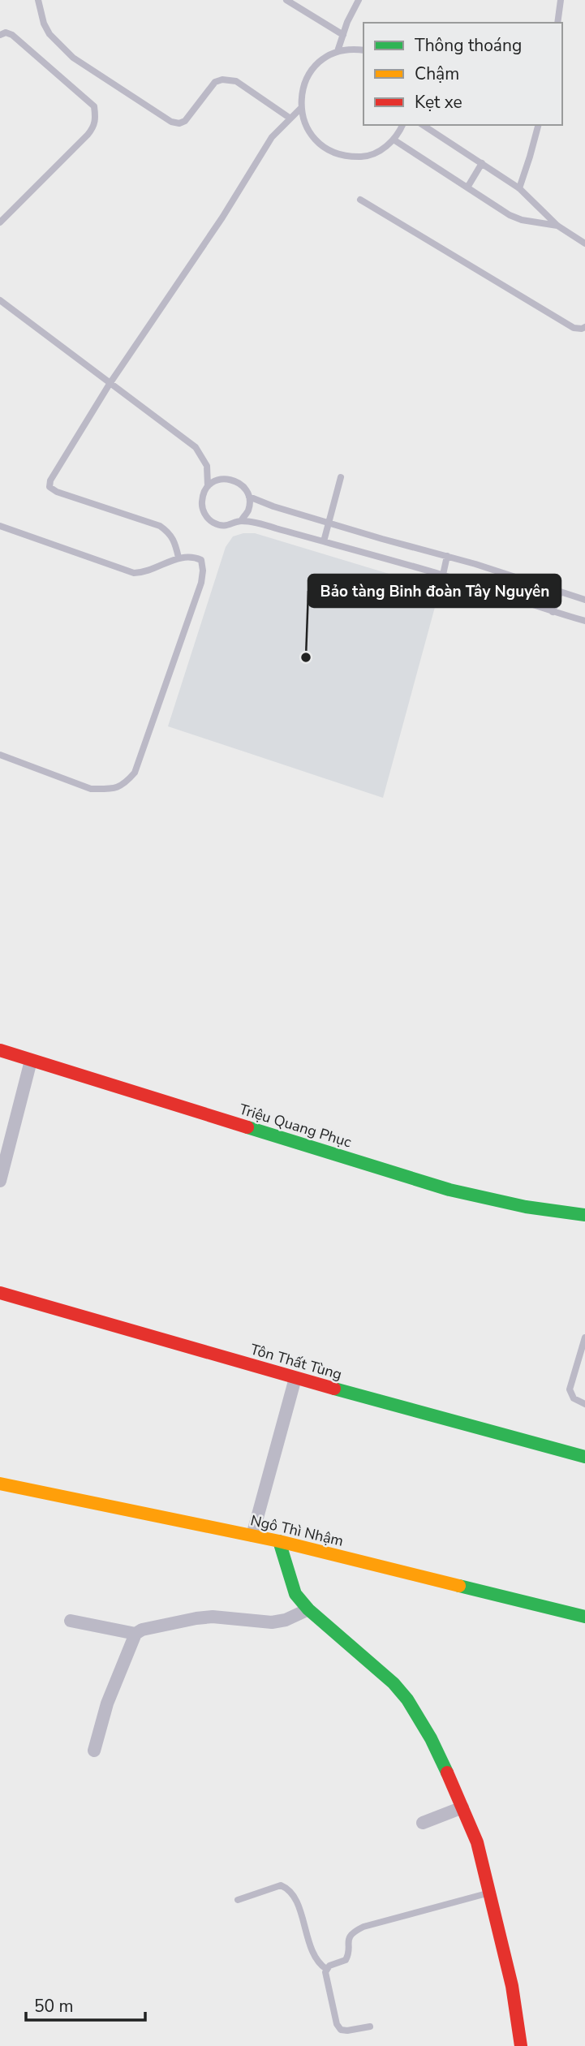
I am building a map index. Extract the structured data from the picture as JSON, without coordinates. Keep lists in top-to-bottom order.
{
  "streets": {
    "street": ["Triệu Quang Phục", "Tôn Thất Tùng", "Ngô Thì Nhậm"]
  },
  "places": ["Bảo tàng Binh đoàn Tây Nguyên"],
  "legend": ["Thông thoáng", "Chậm", "Kẹt xe"],
  "scale_bar": "50 m"
}
